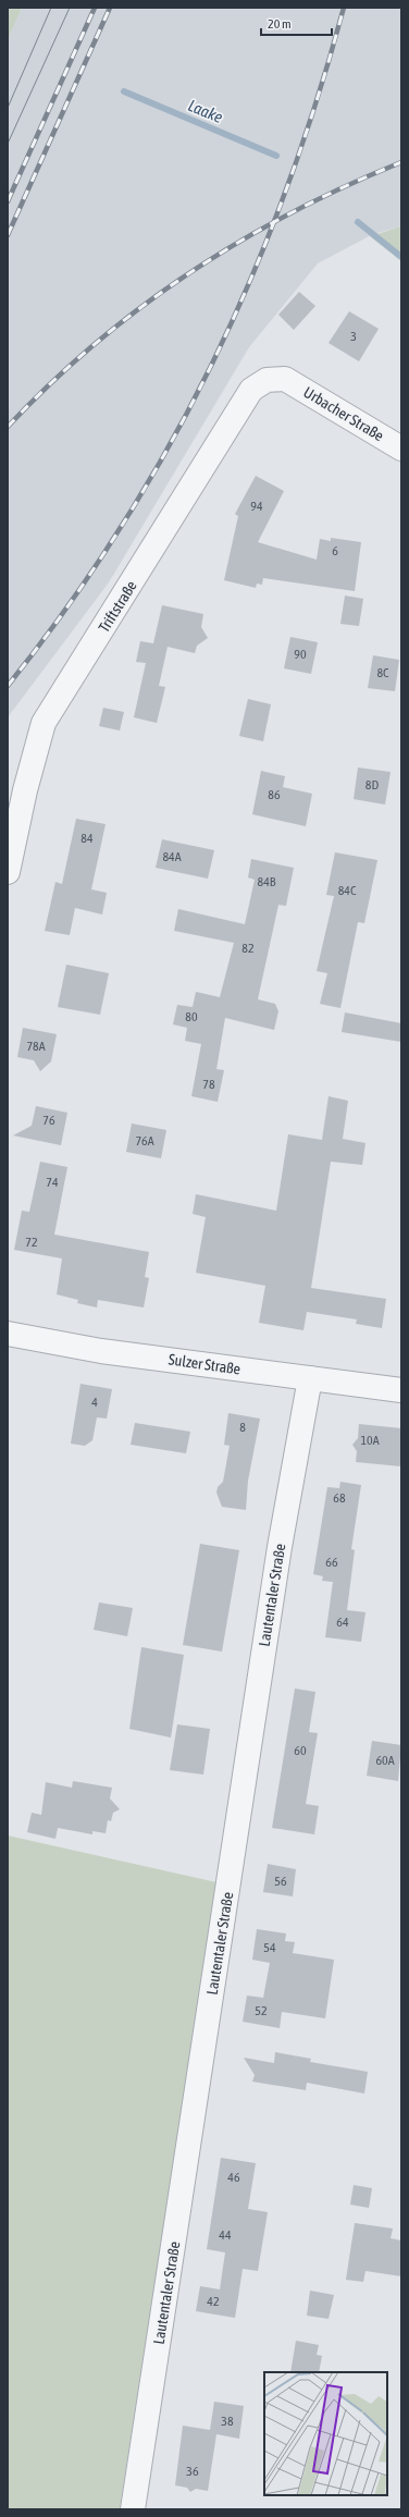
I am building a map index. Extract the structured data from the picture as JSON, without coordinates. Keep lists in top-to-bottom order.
{
  "streets": {
    "street": [
      "Urbacher Straße",
      "Triftstraße",
      "Sulzer Straße",
      "Lautentaler Straße"
    ]
  },
  "crossings": [
    ["Urbacher Straße", "Triftstraße"],
    ["Sulzer Straße", "Lautentaler Straße"]
  ],
  "water": ["Laake"],
  "house_numbers": [
    "3",
    "94",
    "6",
    "90",
    "8C",
    "8D",
    "86",
    "84",
    "84A",
    "84B",
    "84C",
    "82",
    "80",
    "78A",
    "78",
    "76",
    "76A",
    "74",
    "72",
    "4",
    "8",
    "10A",
    "68",
    "66",
    "64",
    "60",
    "60A",
    "56",
    "54",
    "52",
    "46",
    "44",
    "42",
    "38",
    "36"
  ],
  "scale_bar": "20 m"
}
